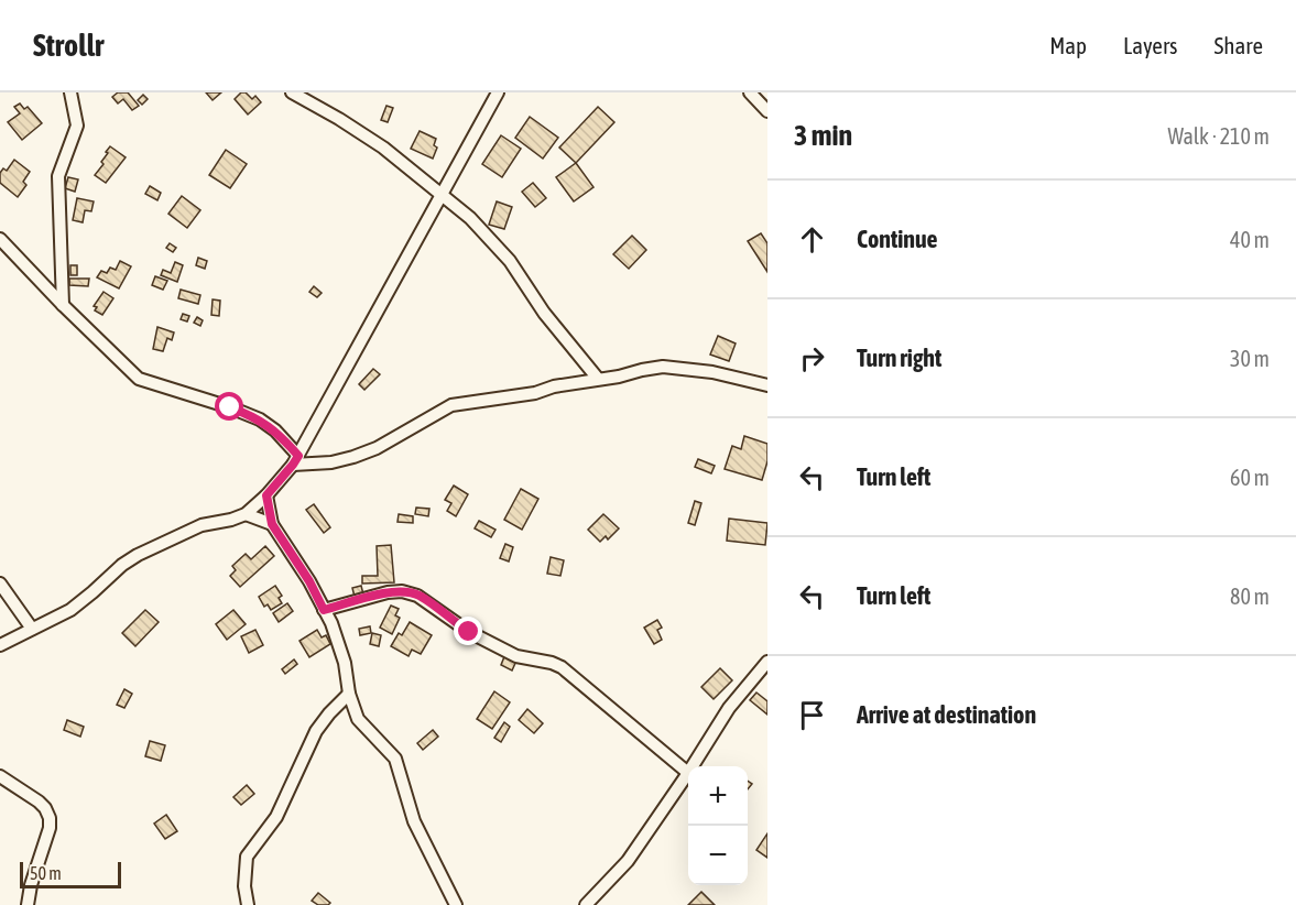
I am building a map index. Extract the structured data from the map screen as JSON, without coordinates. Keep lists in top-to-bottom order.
{
  "scale_bar": "50 m",
  "page": {
    "header": "Strollr",
    "nav": ["Map", "Layers", "Share"],
    "heading": ["3 min", "Walk · 210 m"],
    "list": [
      ["Continue", "40 m"],
      ["Turn right", "30 m"],
      ["Turn left", "60 m"],
      ["Turn left", "80 m"],
      "Arrive at destination"
    ],
    "map_buttons": ["+", "−"],
    "scale": "50 m"
  }
}
